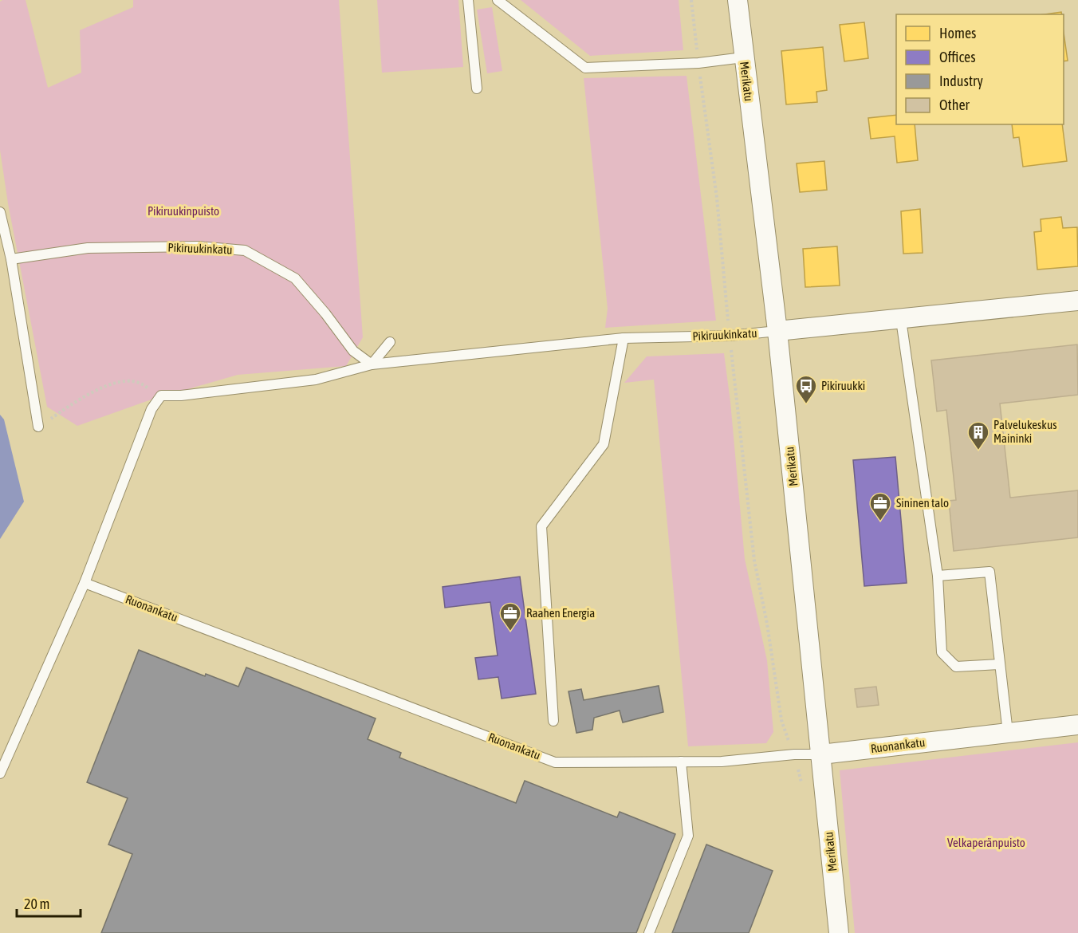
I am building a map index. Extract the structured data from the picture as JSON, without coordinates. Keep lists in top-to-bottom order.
{
  "streets": {
    "street": ["Merikatu", "Pikiruukinkatu", "Ruonankatu"]
  },
  "crossings": [
    ["Merikatu", "Pikiruukinkatu"],
    ["Merikatu", "Ruonankatu"]
  ],
  "parks": ["Pikiruukinpuisto", "Velkaperänpuisto"],
  "places": {
    "bus stop": ["Pikiruukki"],
    "building": ["Palvelukeskus Maininki"],
    "office": ["Sininen talo", "Raahen Energia"]
  },
  "legend": [
    "Homes",
    "Offices",
    "Industry",
    "Other"
  ],
  "scale_bar": "20 m"
}
